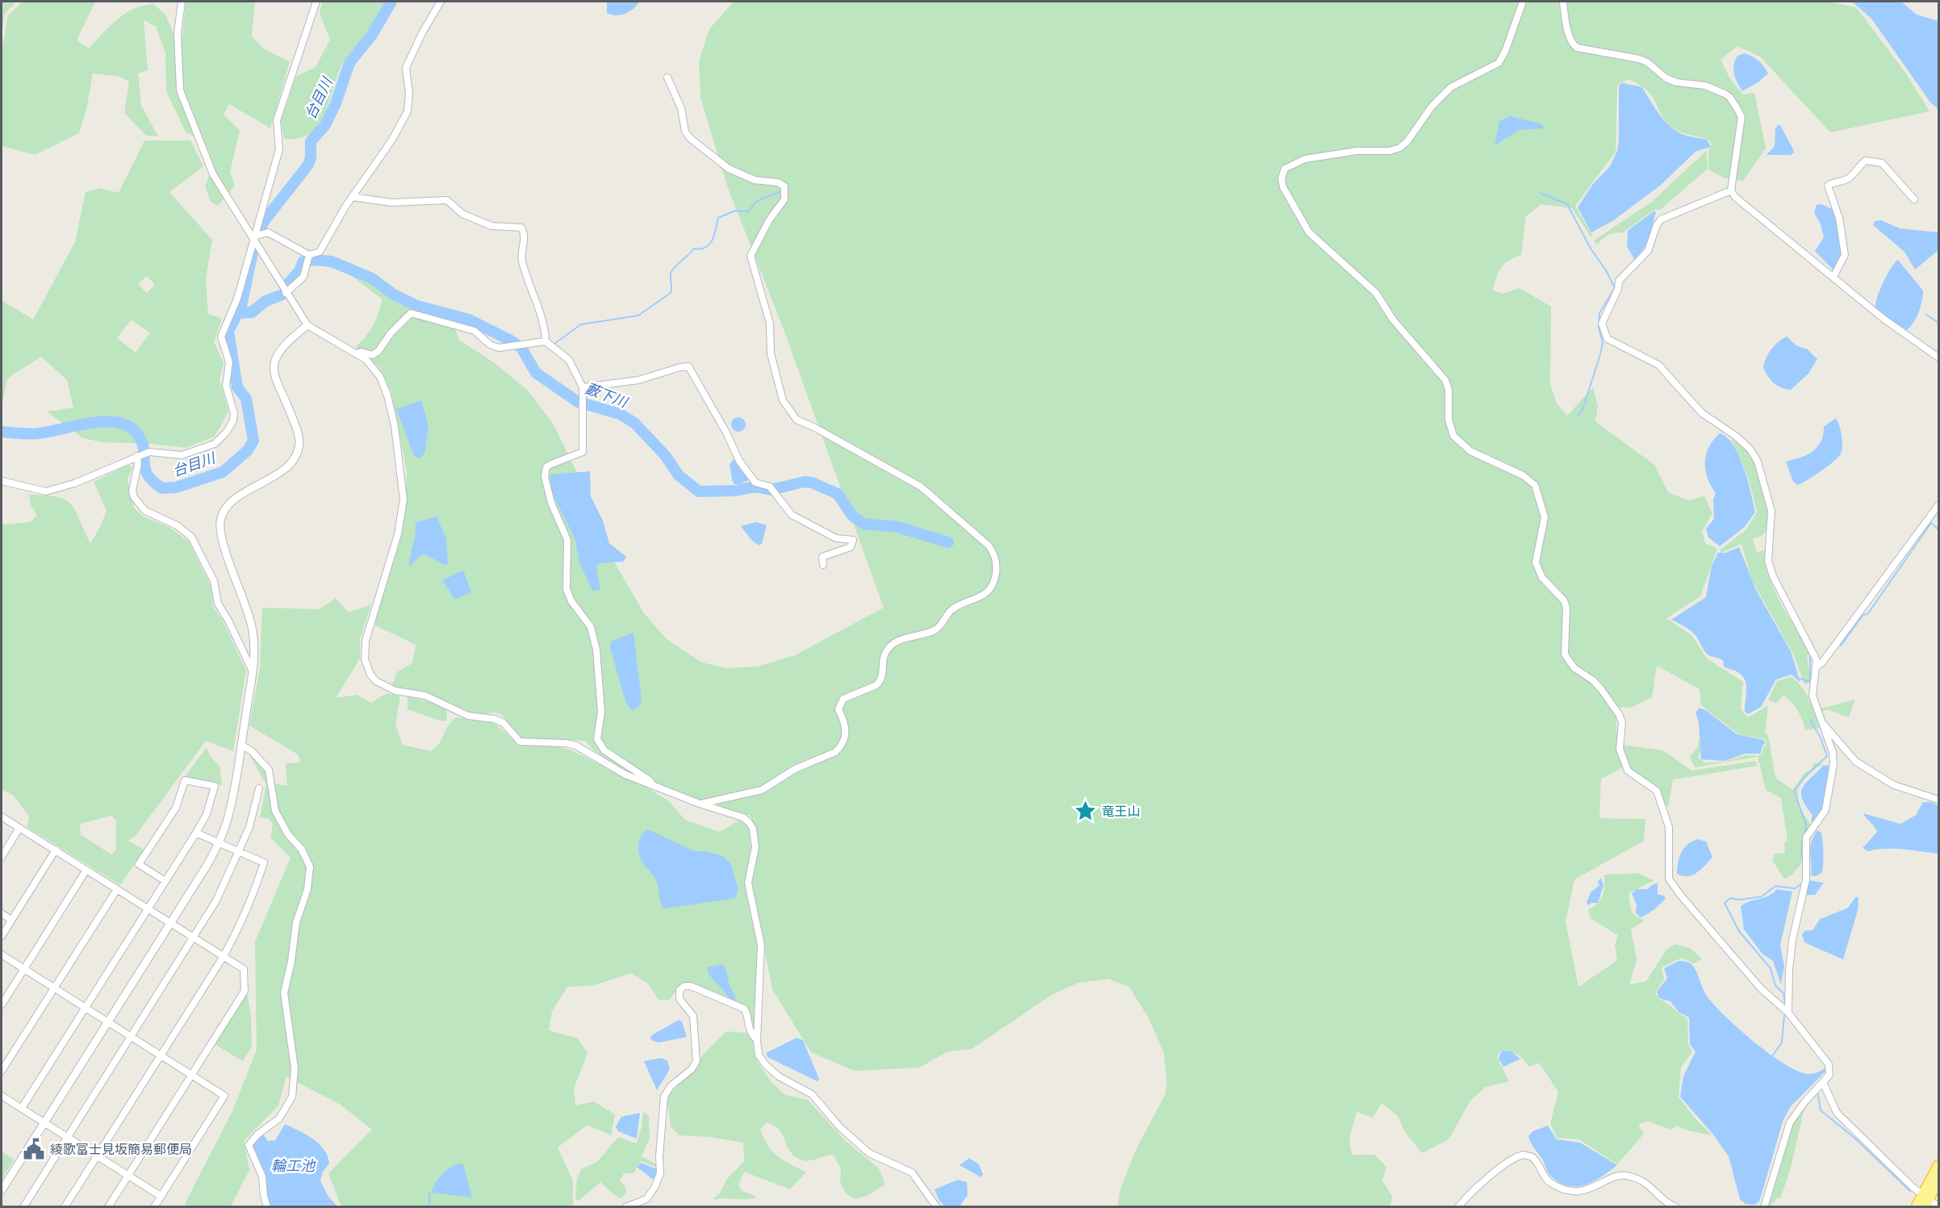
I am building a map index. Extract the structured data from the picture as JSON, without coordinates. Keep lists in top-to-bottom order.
{
  "water": ["台目川", "藪下川", "輪工池"],
  "places": {
    "place": ["竜王山"],
    "public building": ["綾歌富士見坂簡易郵便局"]
  }
}
